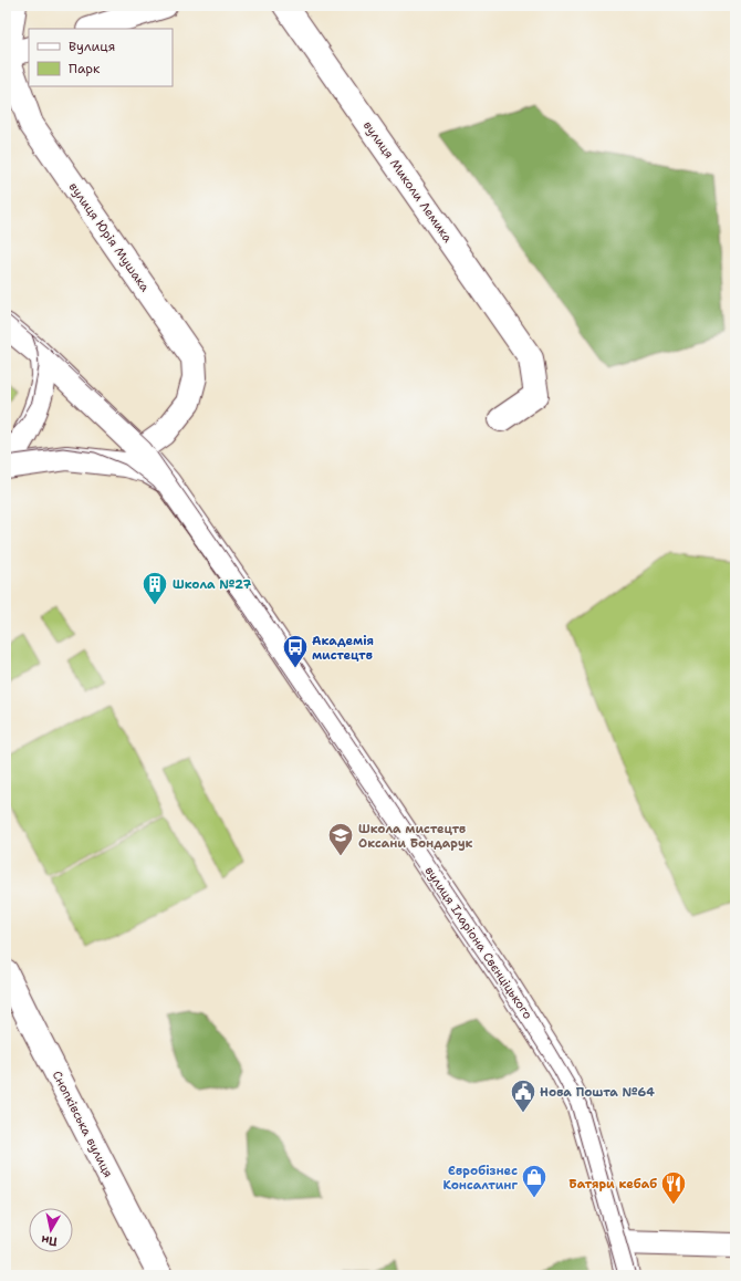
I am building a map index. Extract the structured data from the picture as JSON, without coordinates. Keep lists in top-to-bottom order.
{
  "streets": {
    "main road": [
      "вулиця Миколи Лемика",
      "вулиця Юрія Мушака",
      "вулиця Іларіона Свєнціцького",
      "Снопківська вулиця"
    ]
  },
  "crossings": [
    ["вулиця Юрія Мушака", "вулиця Іларіона Свєнціцького"]
  ],
  "places": {
    "building": ["Школа №27"],
    "bus stop": ["Академія мистецтв"],
    "school or university": ["Школа мистецтв Оксани Бондарук"],
    "public building": ["Нова Пошта №64"],
    "shop": ["Євробізнес Консалтинг"],
    "restaurant": ["Батяри кебаб"]
  },
  "legend": ["Вулиця", "Парк"],
  "north": "bottom"
}
